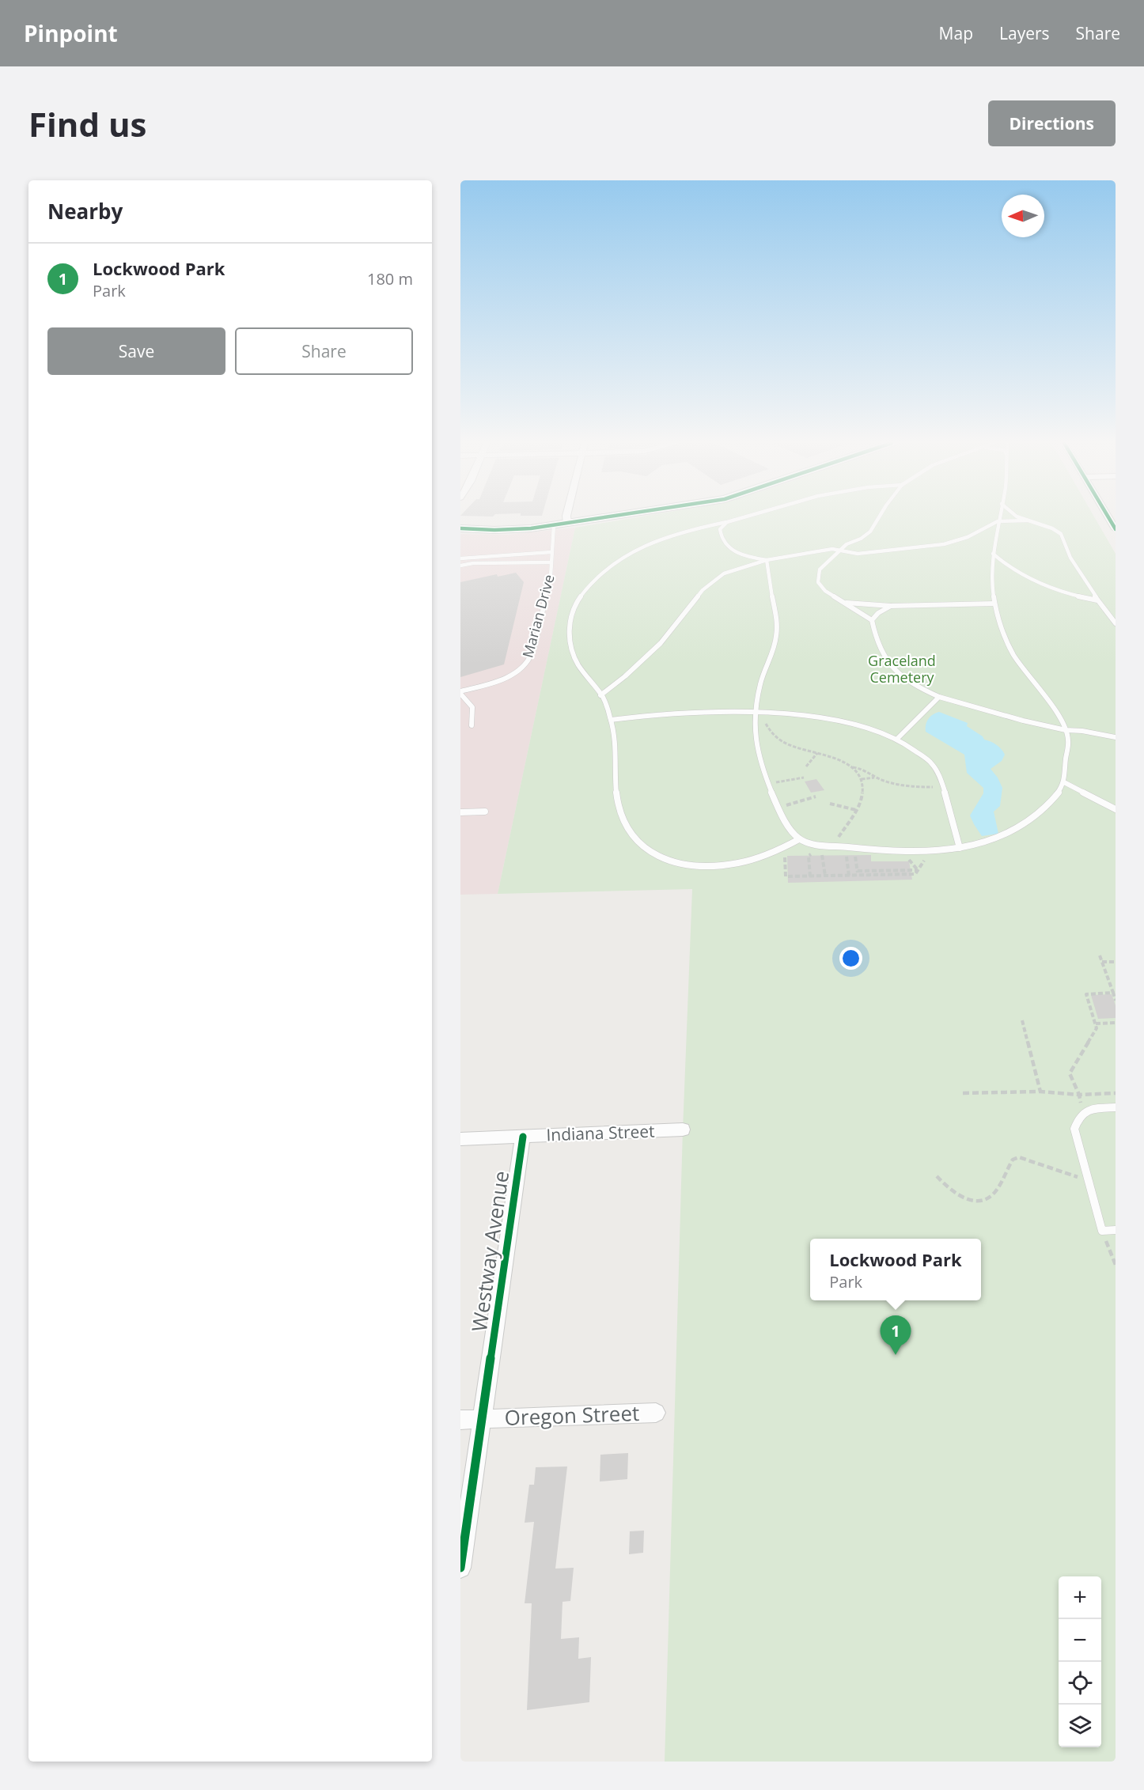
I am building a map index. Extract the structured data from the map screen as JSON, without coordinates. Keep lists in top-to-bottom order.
{
  "streets": {
    "street": ["Indiana Street", "Westway Avenue", "Oregon Street"],
    "lane": ["Marian Drive"]
  },
  "crossings": [
    ["Indiana Street", "Westway Avenue"],
    ["Westway Avenue", "Oregon Street"]
  ],
  "parks": ["Graceland Cemetery"],
  "north": "left",
  "page": {
    "header": "Pinpoint",
    "nav": ["Map", "Layers", "Share"],
    "buttons": [
      "Directions",
      ["Save", "Share"]
    ],
    "title": "Find us",
    "heading": "Nearby",
    "list": [
      {
        "mark": "1",
        "name": "Lockwood Park",
        "note": "Park",
        "value": "180 m"
      }
    ],
    "popup": ["Lockwood Park", "Park"],
    "pins": "1",
    "map_buttons": ["+", "−"]
  }
}
